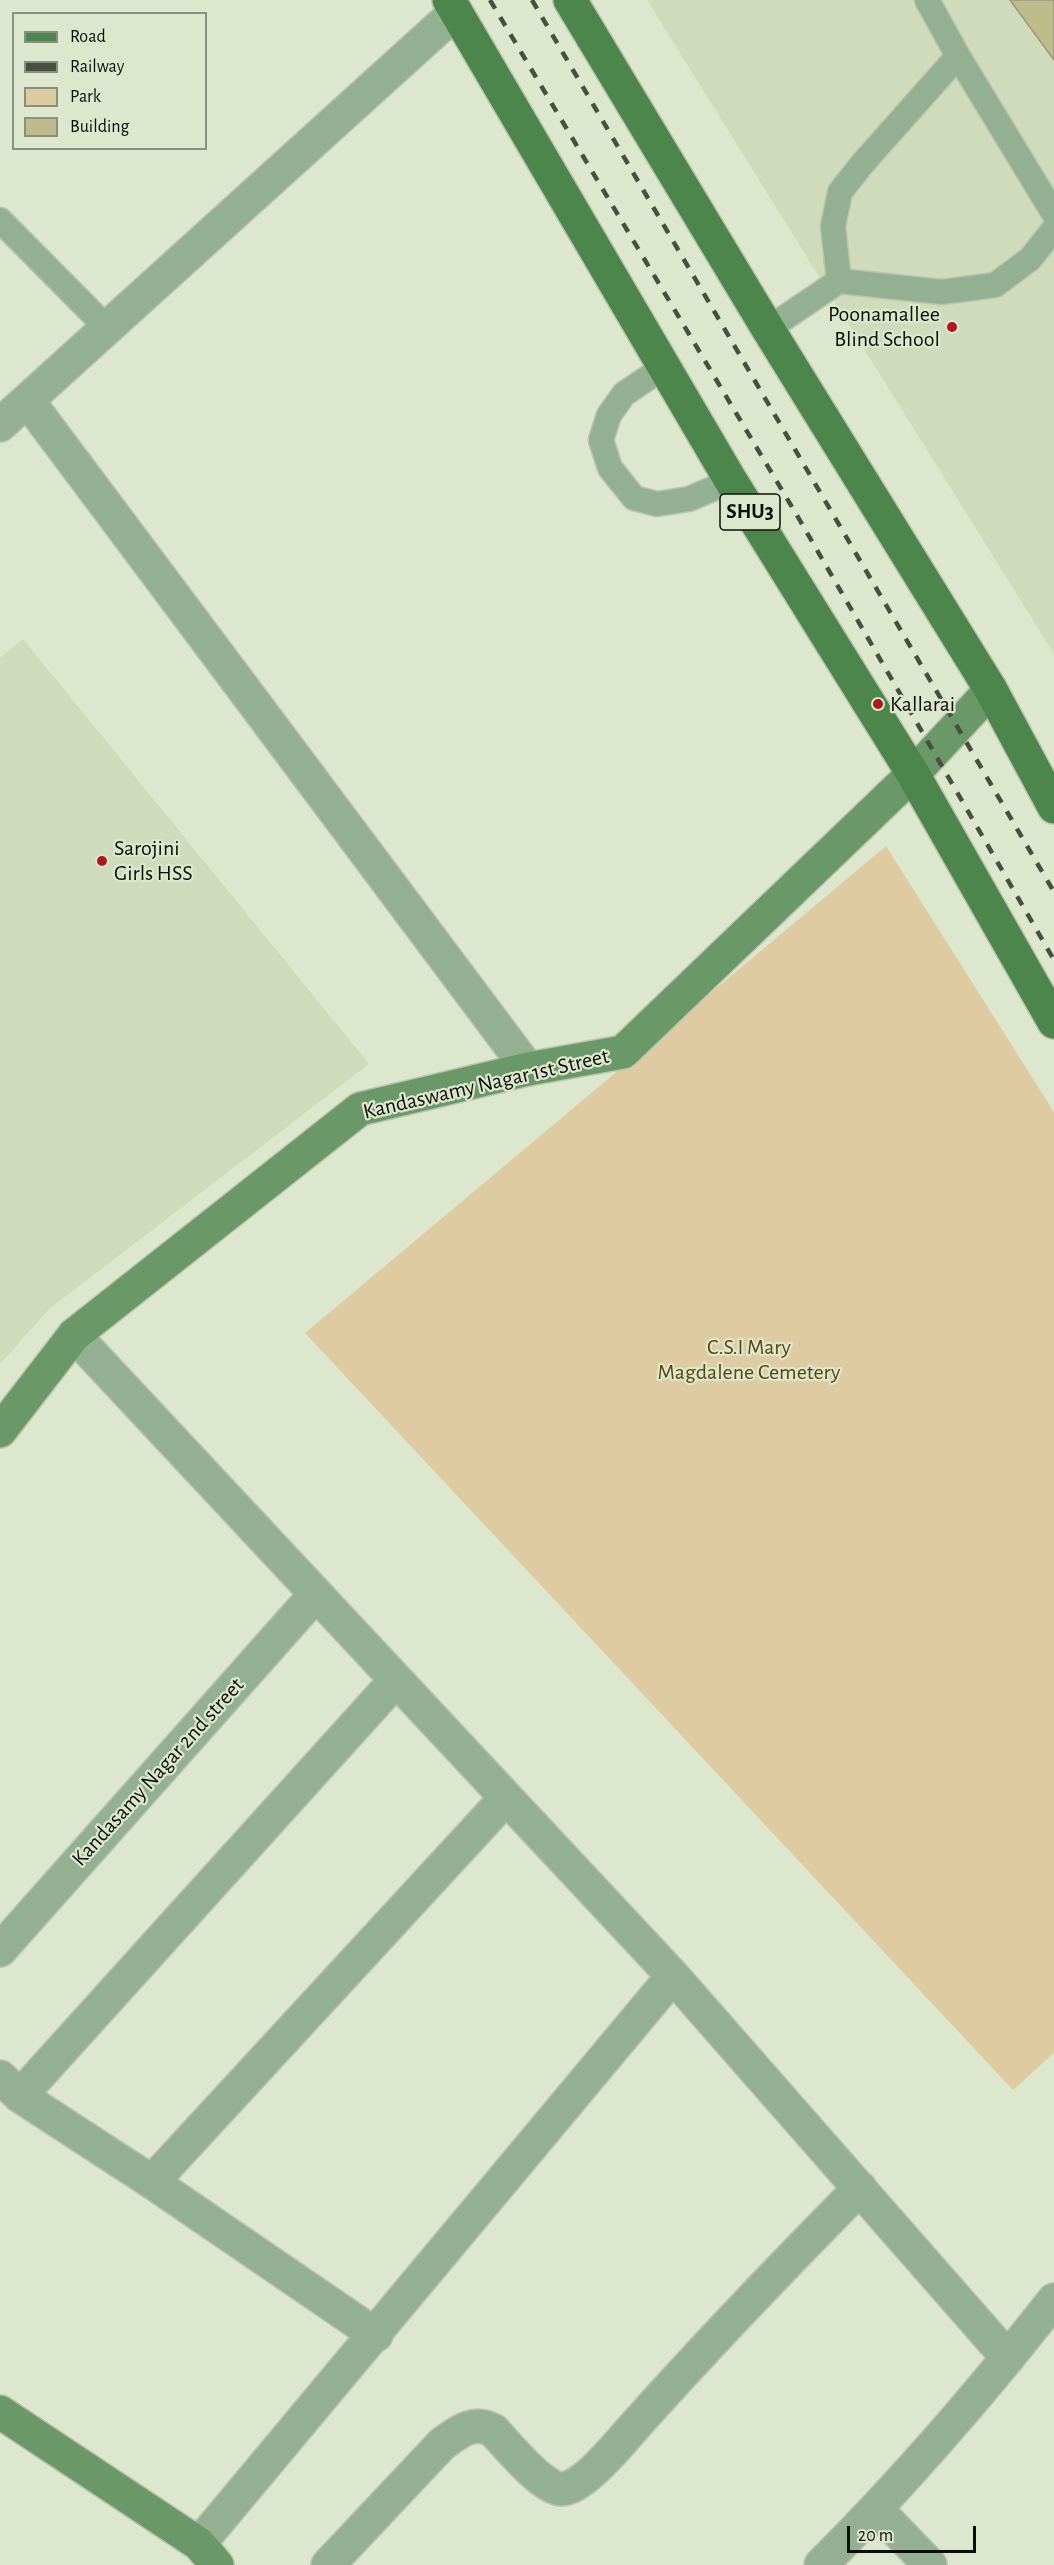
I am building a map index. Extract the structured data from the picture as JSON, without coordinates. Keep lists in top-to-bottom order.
{
  "streets": {
    "main road": ["SHU3"],
    "street": ["Kandaswamy Nagar 1st Street", "Kandasamy Nagar 2nd street"]
  },
  "crossings": [
    ["SHU3", "Kandaswamy Nagar 1st Street"]
  ],
  "parks": ["C.S.I Mary Magdalene Cemetery"],
  "places": ["Poonamallee Blind School", "Kallarai", "Sarojini Girls HSS"],
  "legend": [
    "Road",
    "Railway",
    "Park",
    "Building"
  ],
  "scale_bar": "20 m"
}
